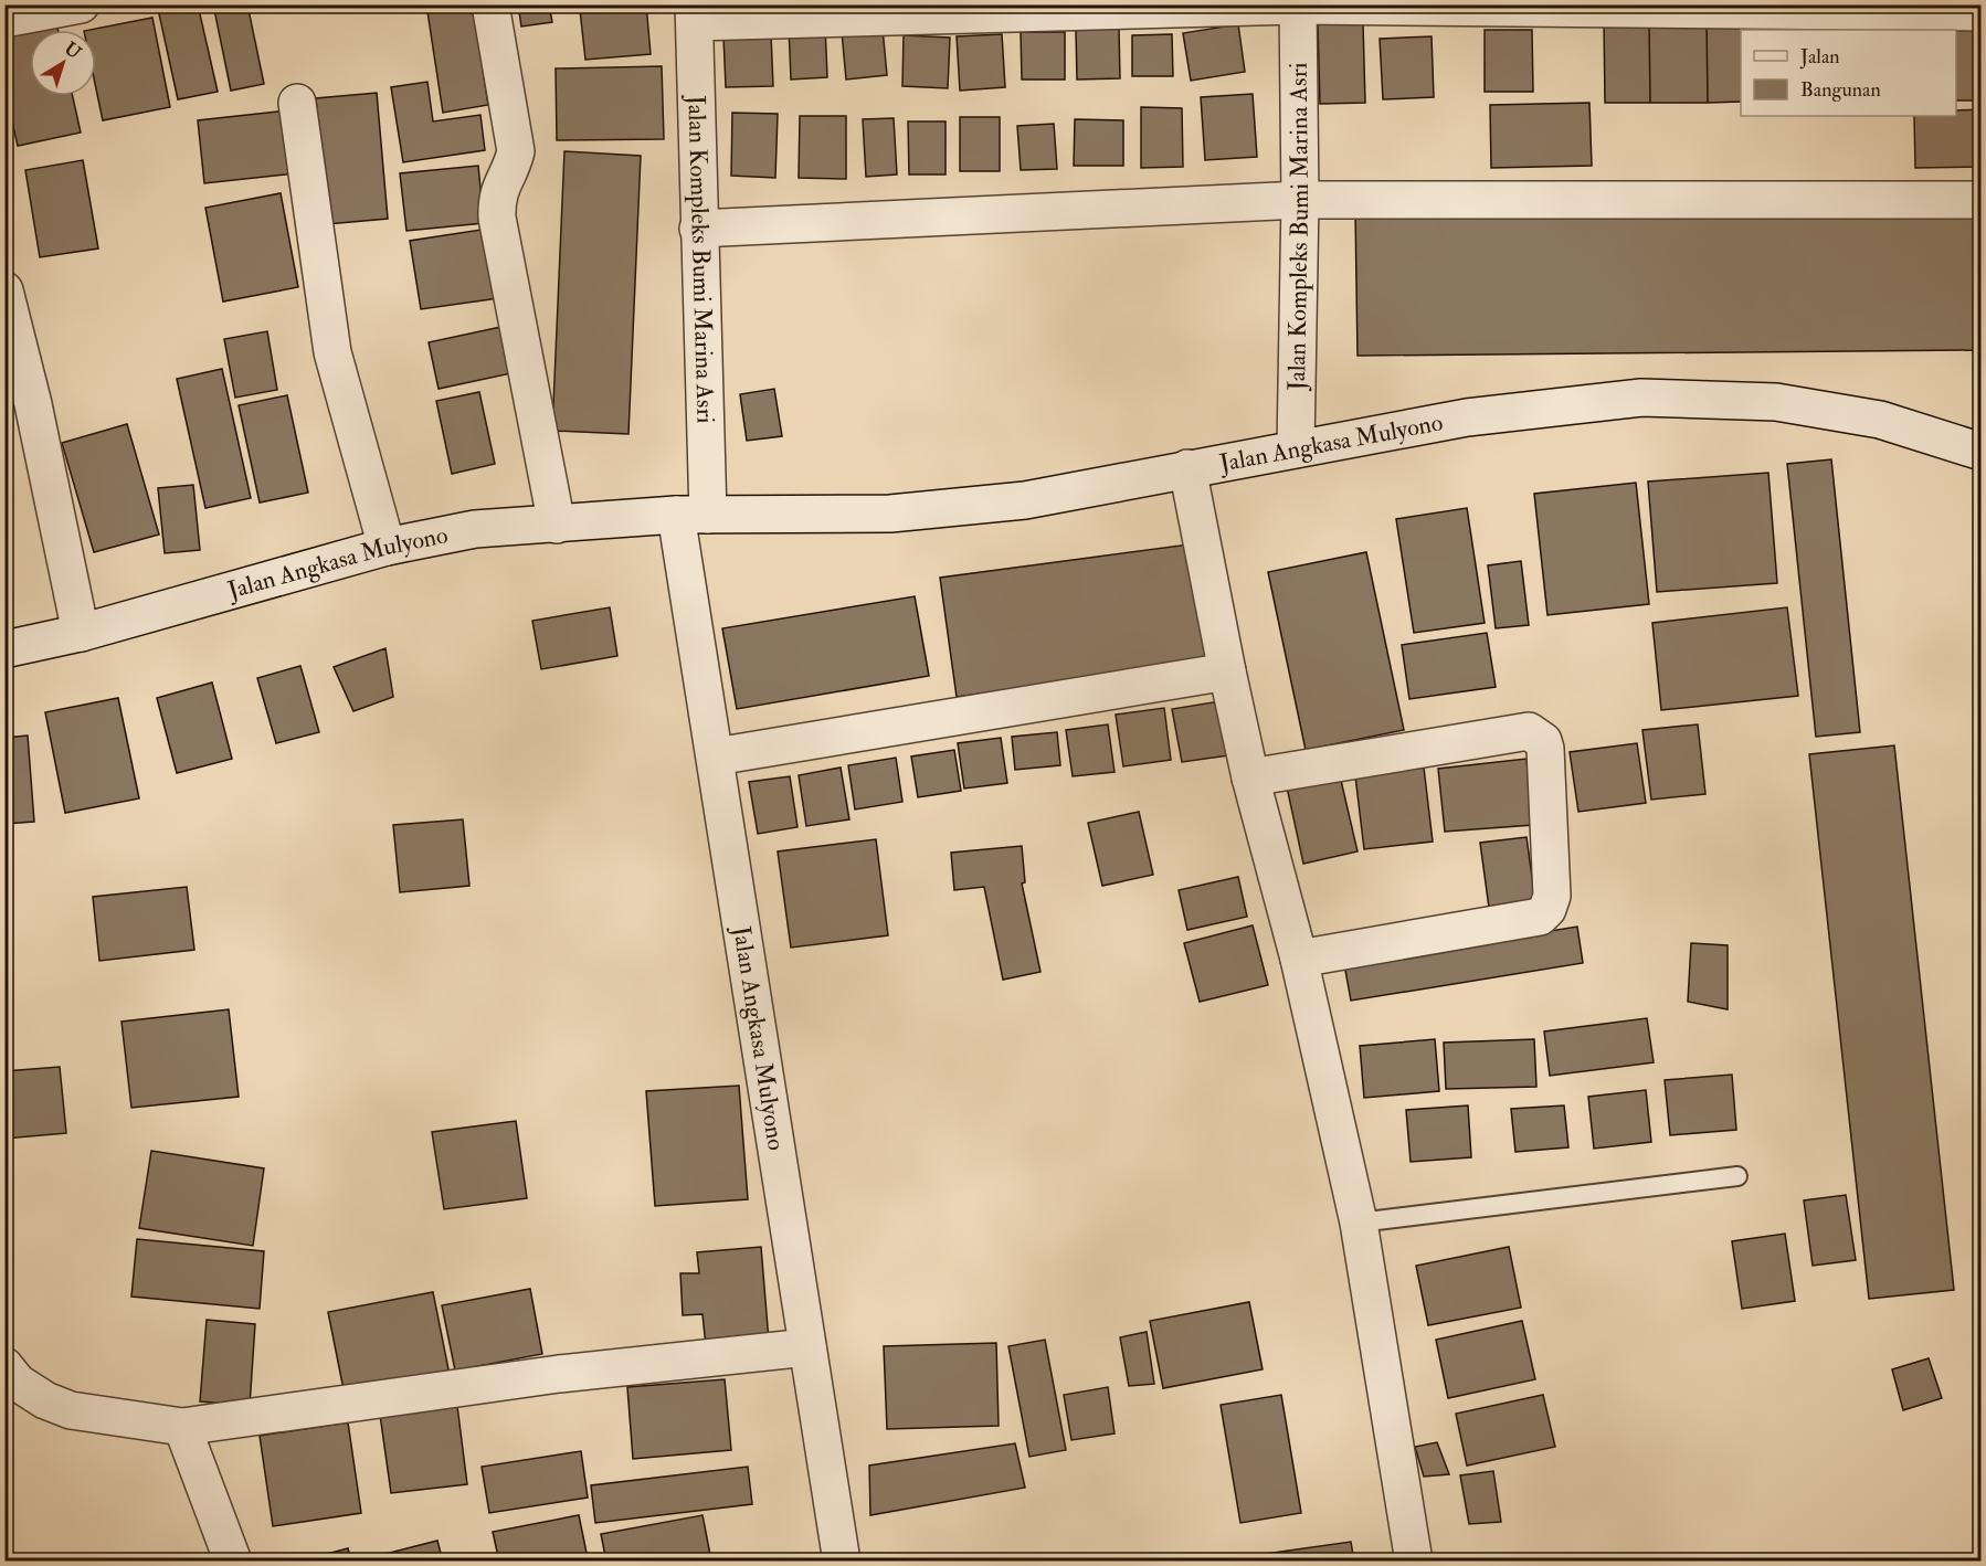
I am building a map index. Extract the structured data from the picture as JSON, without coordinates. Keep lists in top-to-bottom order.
{
  "streets": {
    "street": ["Jalan Kompleks Bumi Marina Asri", "Jalan Angkasa Mulyono"]
  },
  "crossings": [
    ["Jalan Kompleks Bumi Marina Asri", "Jalan Angkasa Mulyono"]
  ],
  "legend": ["Jalan", "Bangunan"],
  "north": "top right"
}
